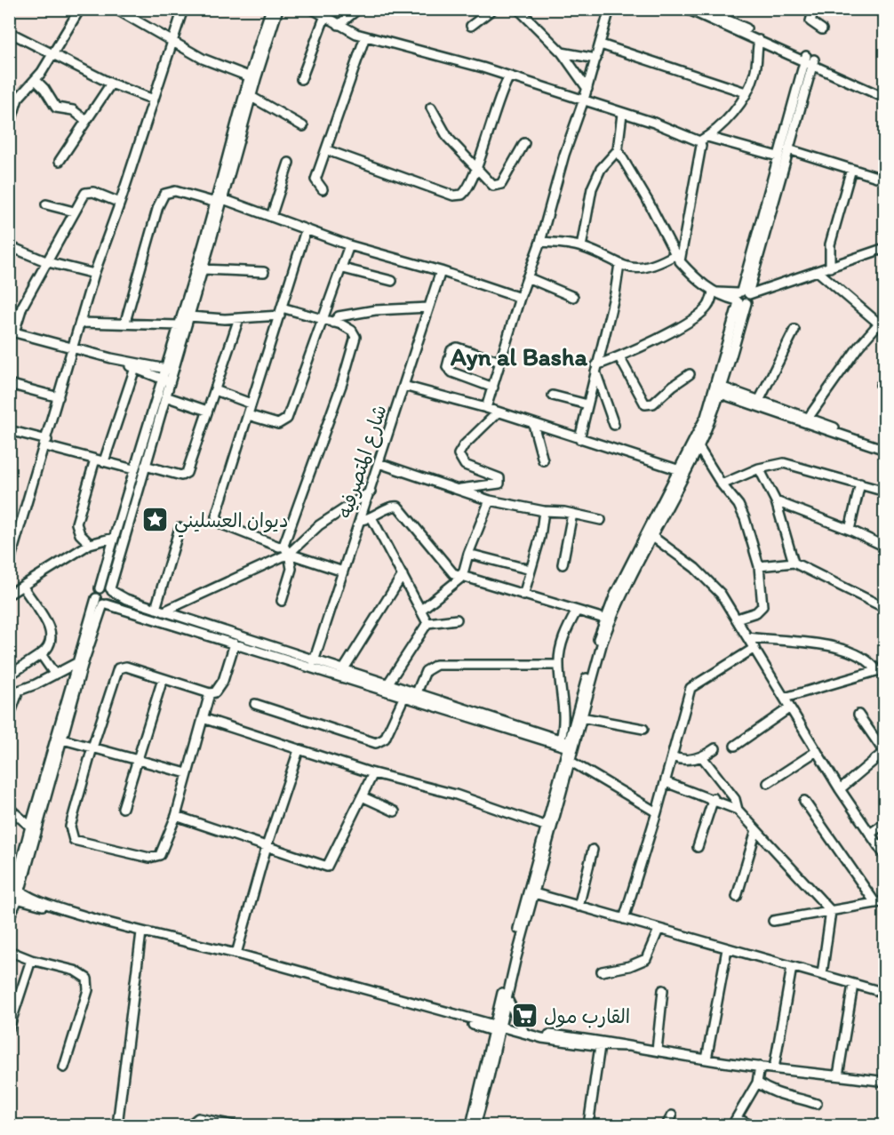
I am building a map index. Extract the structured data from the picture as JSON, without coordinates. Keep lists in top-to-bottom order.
{
  "streets": {
    "street": ["شارع المتصرفيه"]
  },
  "districts": ["Ayn al Basha"],
  "places": {
    "place": ["ديوان العسليني"],
    "supermarket": ["القارب مول"]
  }
}
